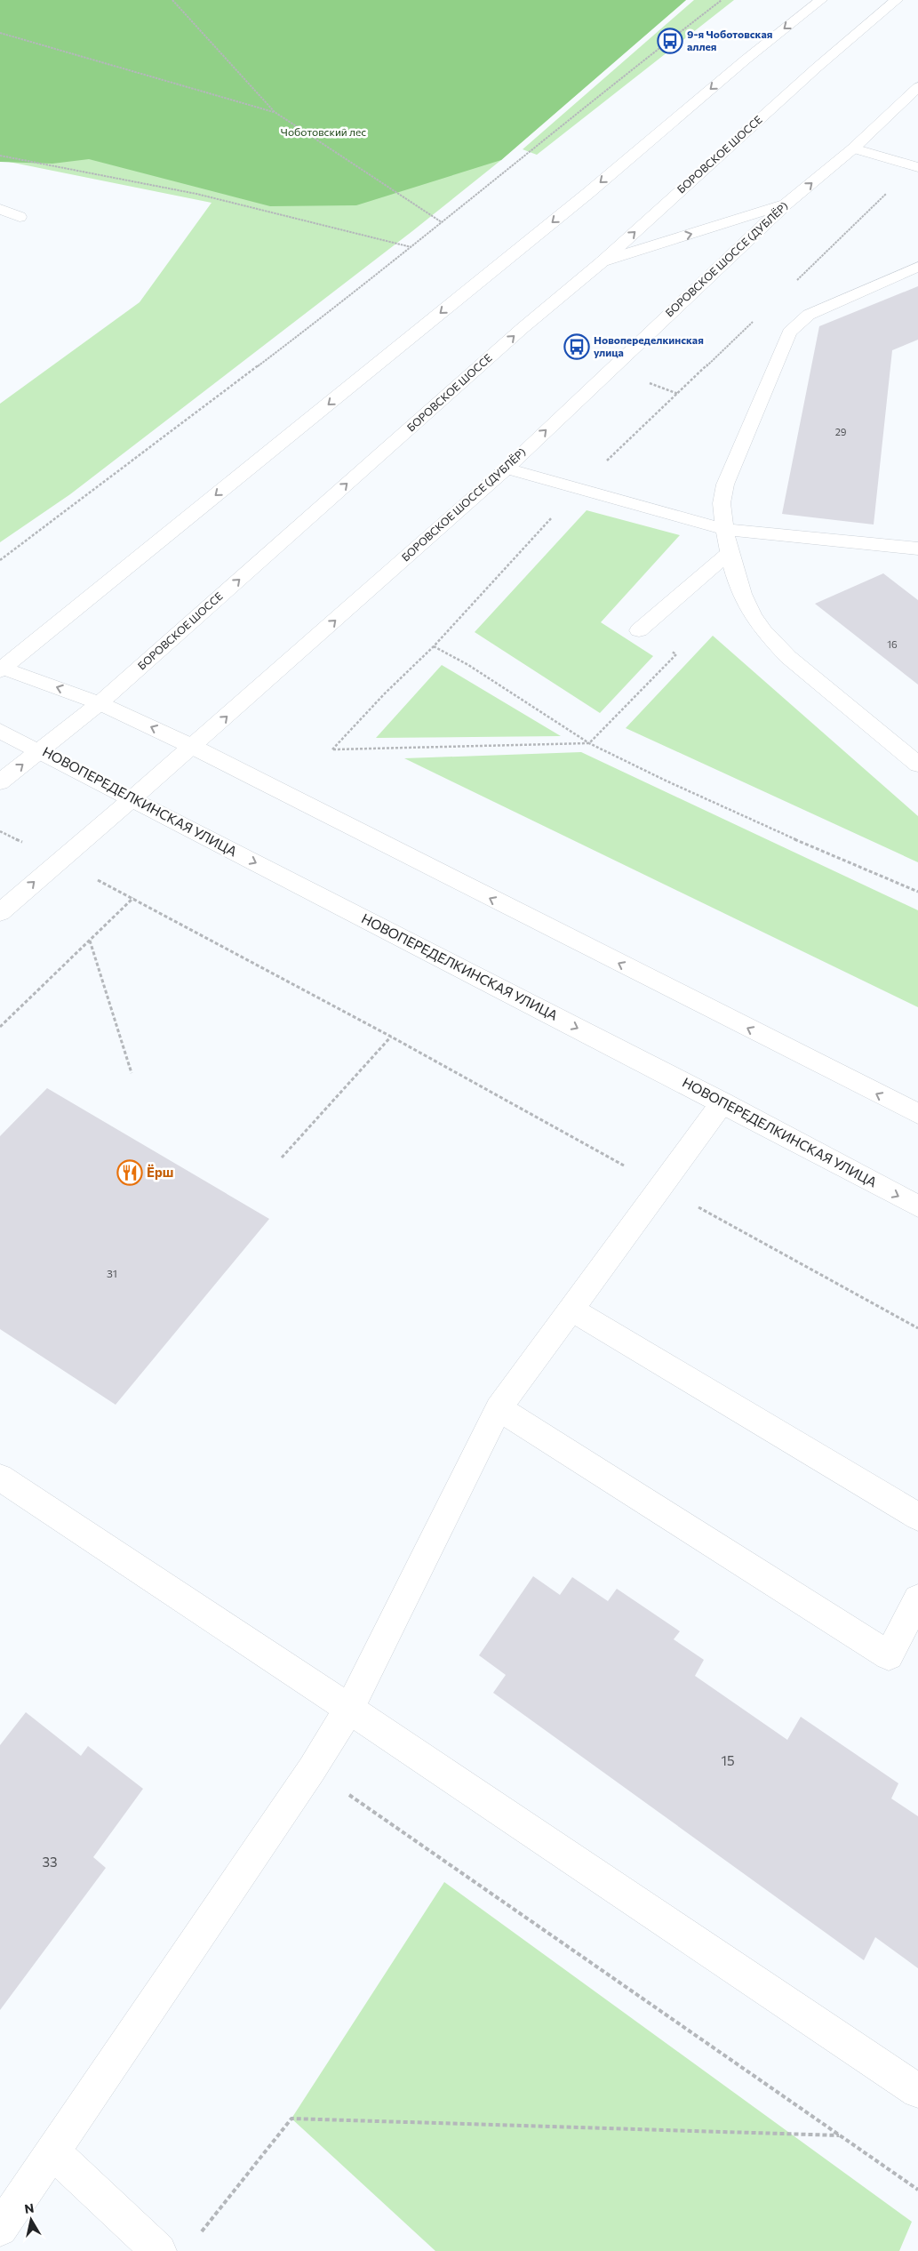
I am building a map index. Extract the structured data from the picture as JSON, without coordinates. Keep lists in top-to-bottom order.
{
  "streets": {
    "main road": ["БОРОВСКОЕ ШОССЕ", "БОРОВСКОЕ ШОССЕ (ДУБЛЁР)", "НОВОПЕРЕДЕЛКИНСКАЯ УЛИЦА"]
  },
  "crossings": [
    ["БОРОВСКОЕ ШОССЕ", "НОВОПЕРЕДЕЛКИНСКАЯ УЛИЦА"],
    ["БОРОВСКОЕ ШОССЕ (ДУБЛЁР)", "НОВОПЕРЕДЕЛКИНСКАЯ УЛИЦА"]
  ],
  "parks": ["Чоботовский лес"],
  "places": {
    "bus stop": ["9-я Чоботовская аллея", "Новопеределкинская улица"],
    "restaurant": ["Ёрш"]
  },
  "house_numbers": [
    "29",
    "16",
    "31",
    "15",
    "33"
  ],
  "north": "top"
}
